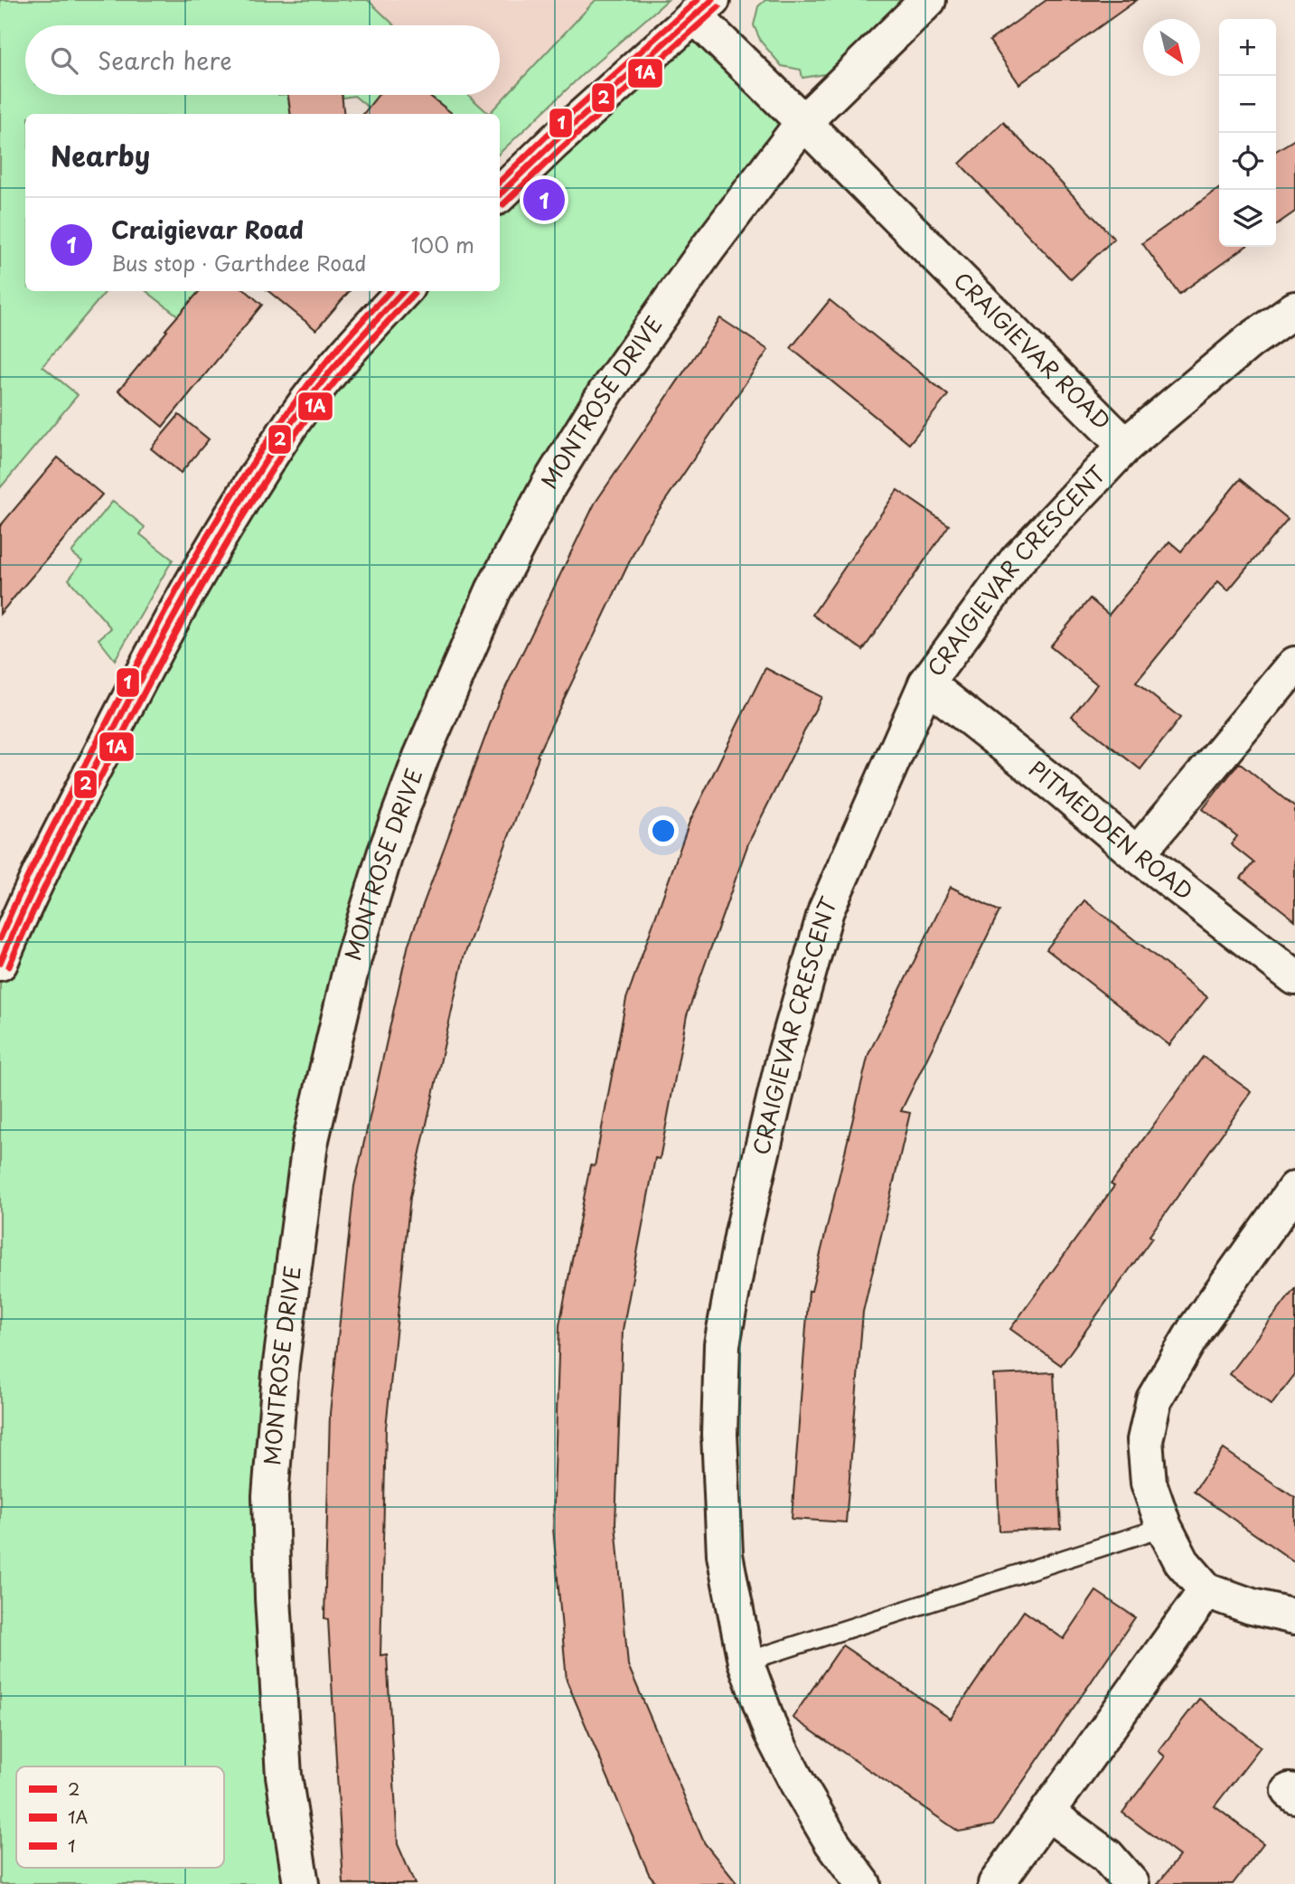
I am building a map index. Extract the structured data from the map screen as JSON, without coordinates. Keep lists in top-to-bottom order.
{
  "streets": {
    "street": [
      "CRAIGIEVAR ROAD",
      "MONTROSE DRIVE",
      "CRAIGIEVAR CRESCENT",
      "PITMEDDEN ROAD"
    ]
  },
  "crossings": [
    ["CRAIGIEVAR ROAD", "MONTROSE DRIVE"],
    ["CRAIGIEVAR ROAD", "CRAIGIEVAR CRESCENT"],
    ["CRAIGIEVAR CRESCENT", "PITMEDDEN ROAD"]
  ],
  "lines": ["transit line 2", "transit line 1", "transit line 1A"],
  "legend": ["2", "1A", "1"],
  "north": "bottom right",
  "page": {
    "map_buttons": ["+", "−"],
    "search": "Search here",
    "heading": "Nearby",
    "pins": "1",
    "list": [
      {
        "mark": "1",
        "name": "Craigievar Road",
        "note": "Bus stop · Garthdee Road",
        "value": "100 m"
      }
    ]
  }
}
